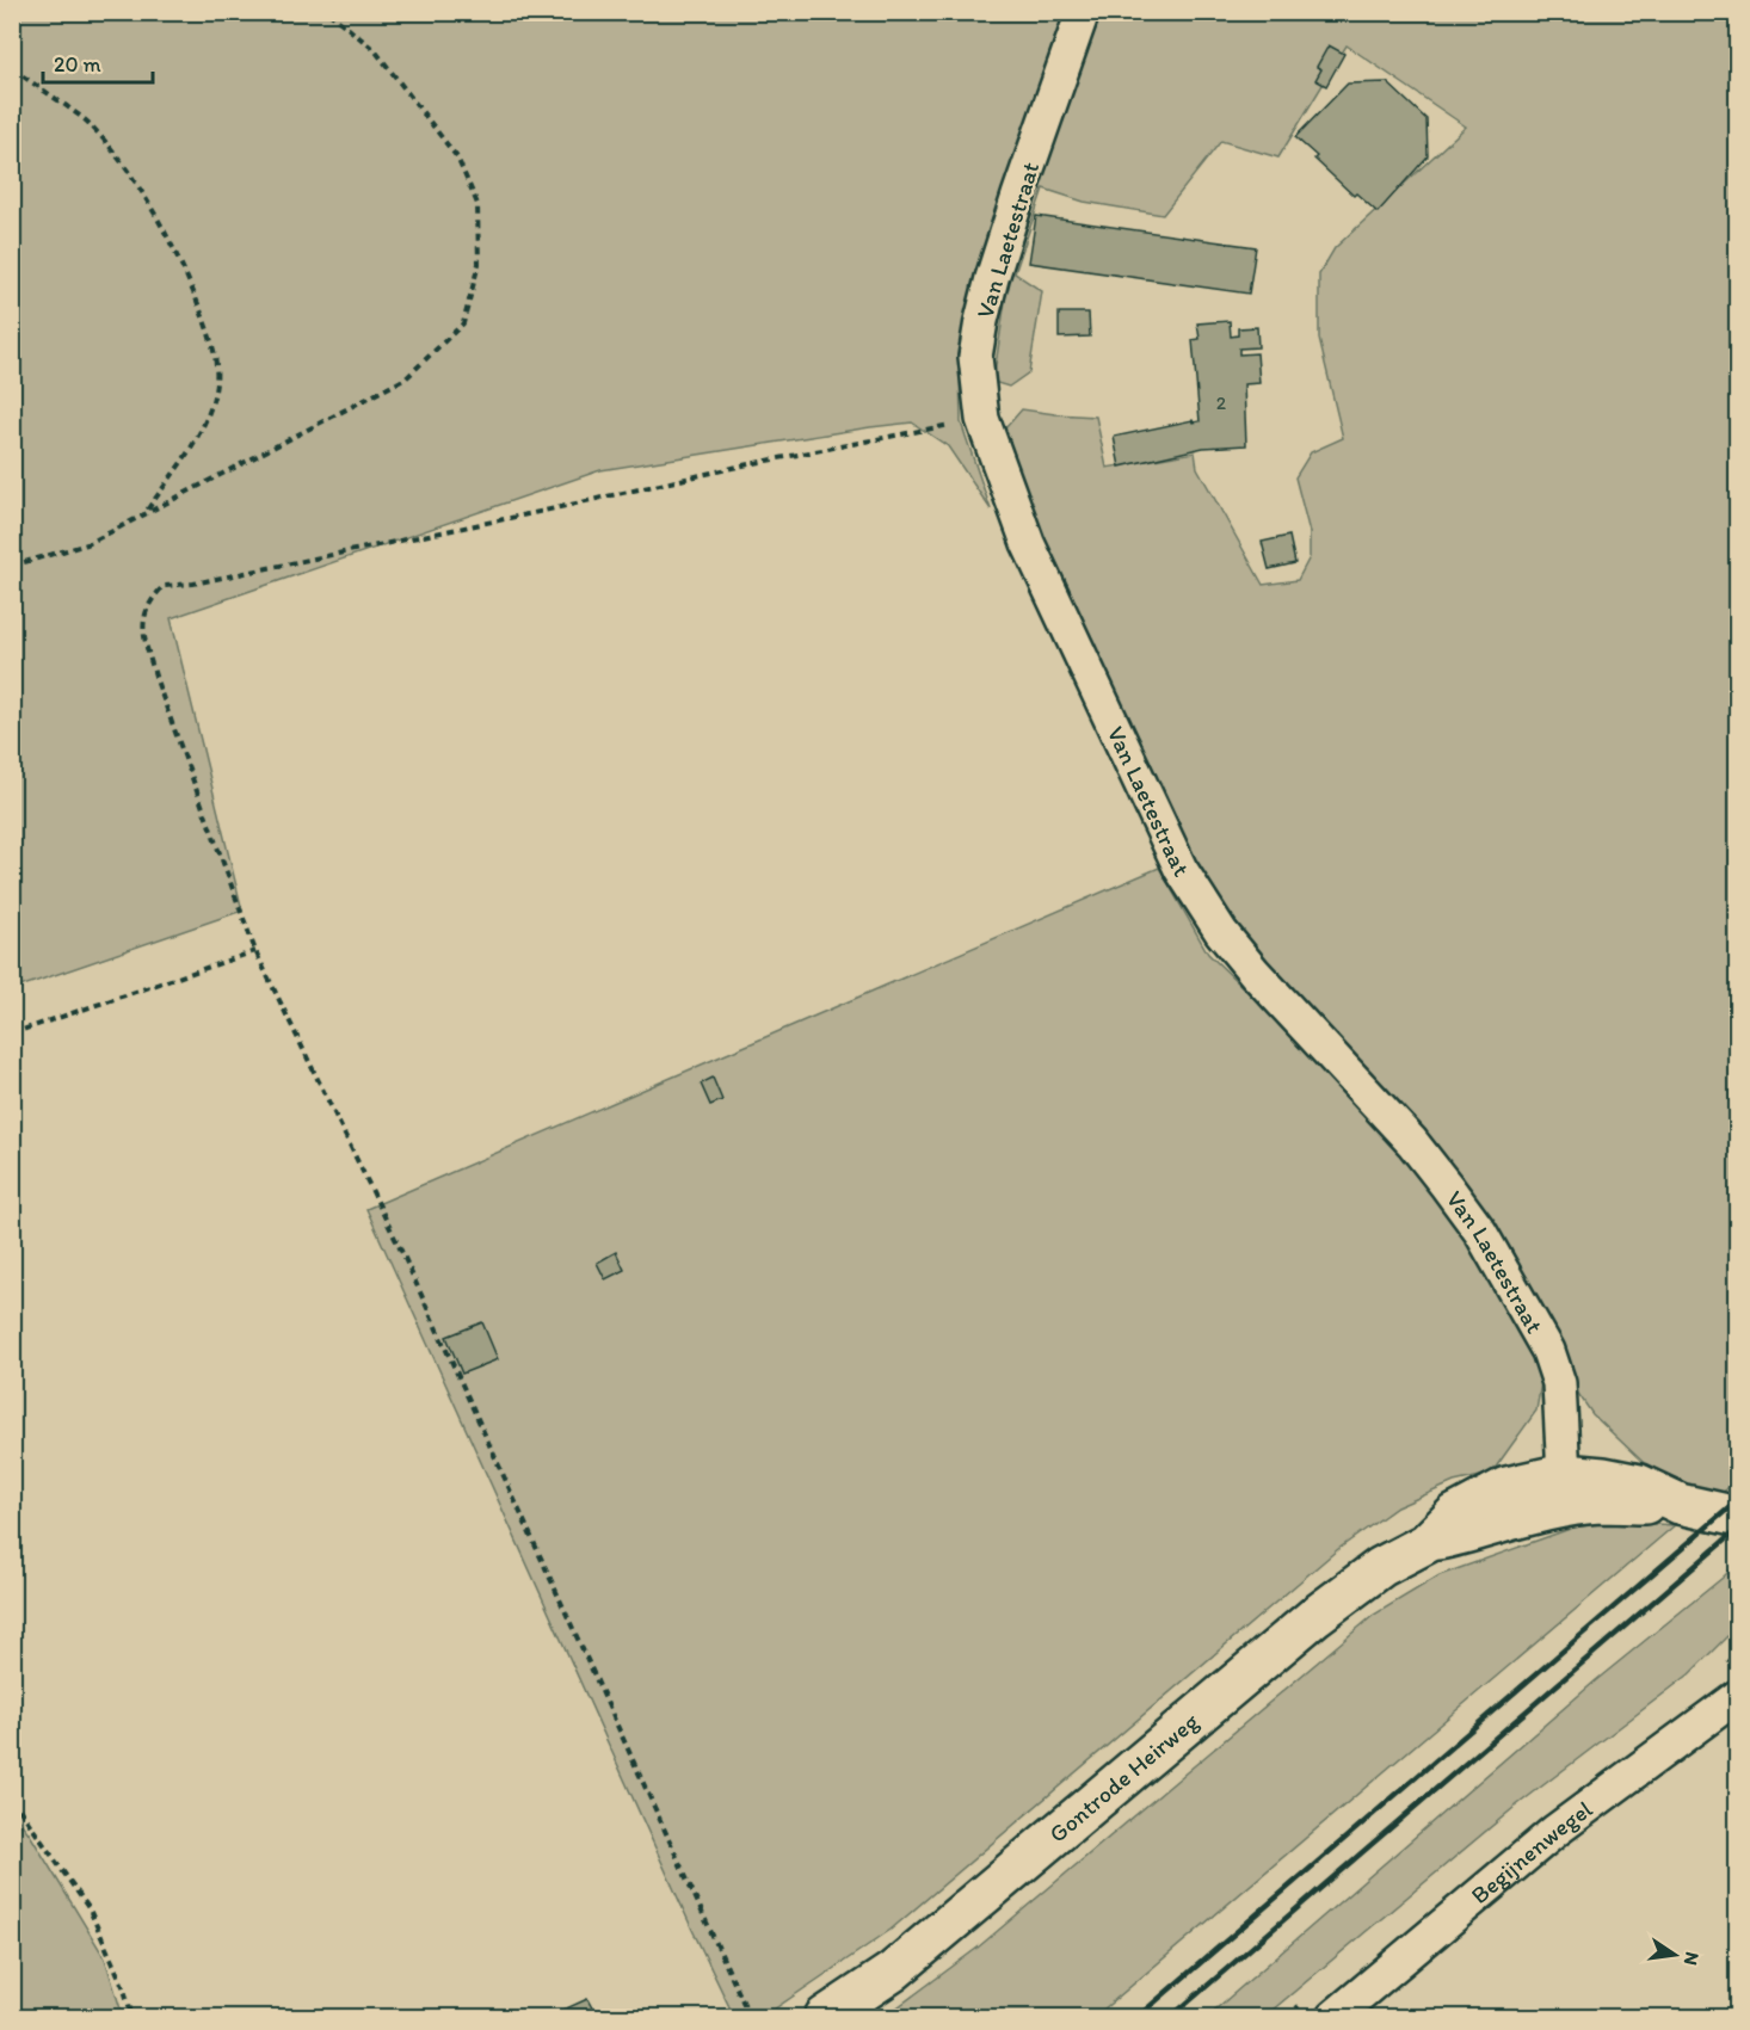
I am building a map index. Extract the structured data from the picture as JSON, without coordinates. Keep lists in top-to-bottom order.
{
  "streets": {
    "street": ["Van Laetestraat", "Gontrode Heirweg", "Begijnenwegel"]
  },
  "crossings": [
    ["Van Laetestraat", "Gontrode Heirweg"]
  ],
  "house_numbers": ["2"],
  "scale_bar": "20 m",
  "north": "right"
}
